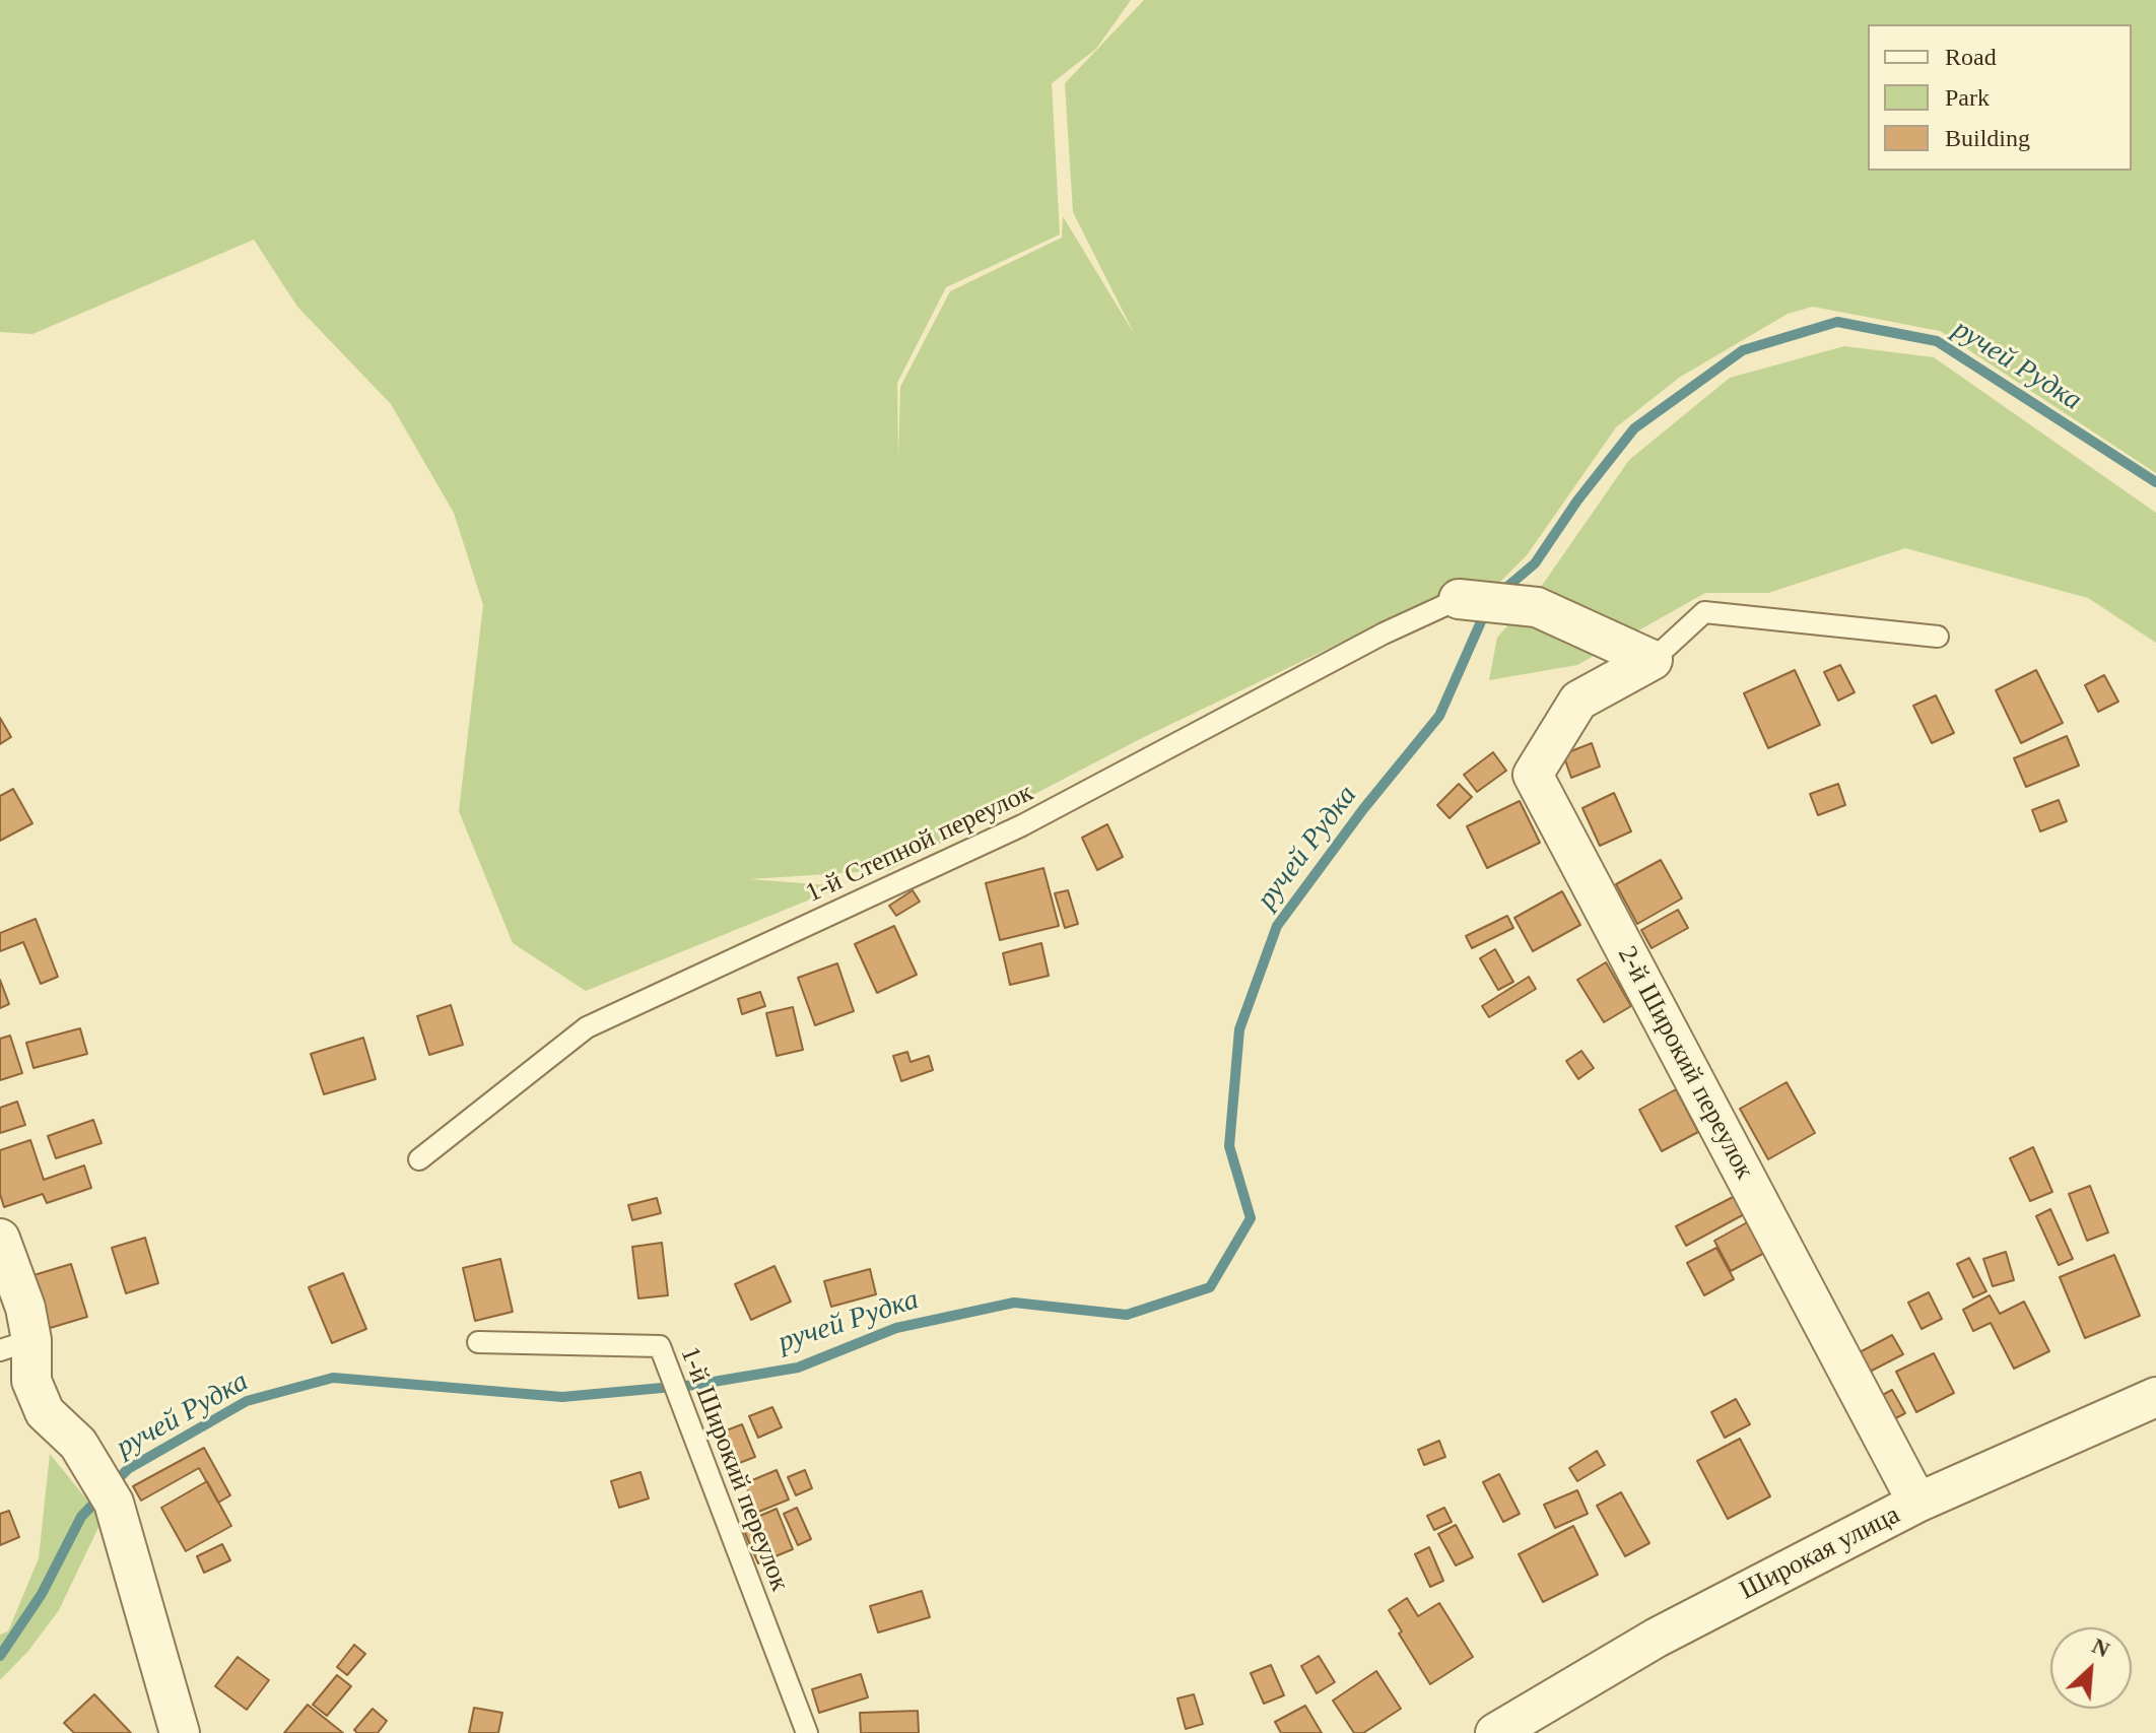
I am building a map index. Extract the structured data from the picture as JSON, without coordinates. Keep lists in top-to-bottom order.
{
  "streets": {
    "street": ["2-й Широкий переулок", "Широкая улица"],
    "lane": ["1-й Степной переулок", "1-й Широкий переулок"]
  },
  "crossings": [
    ["2-й Широкий переулок", "Широкая улица"]
  ],
  "water": ["ручей Рудка"],
  "legend": ["Road", "Park", "Building"],
  "north": "top right"
}
